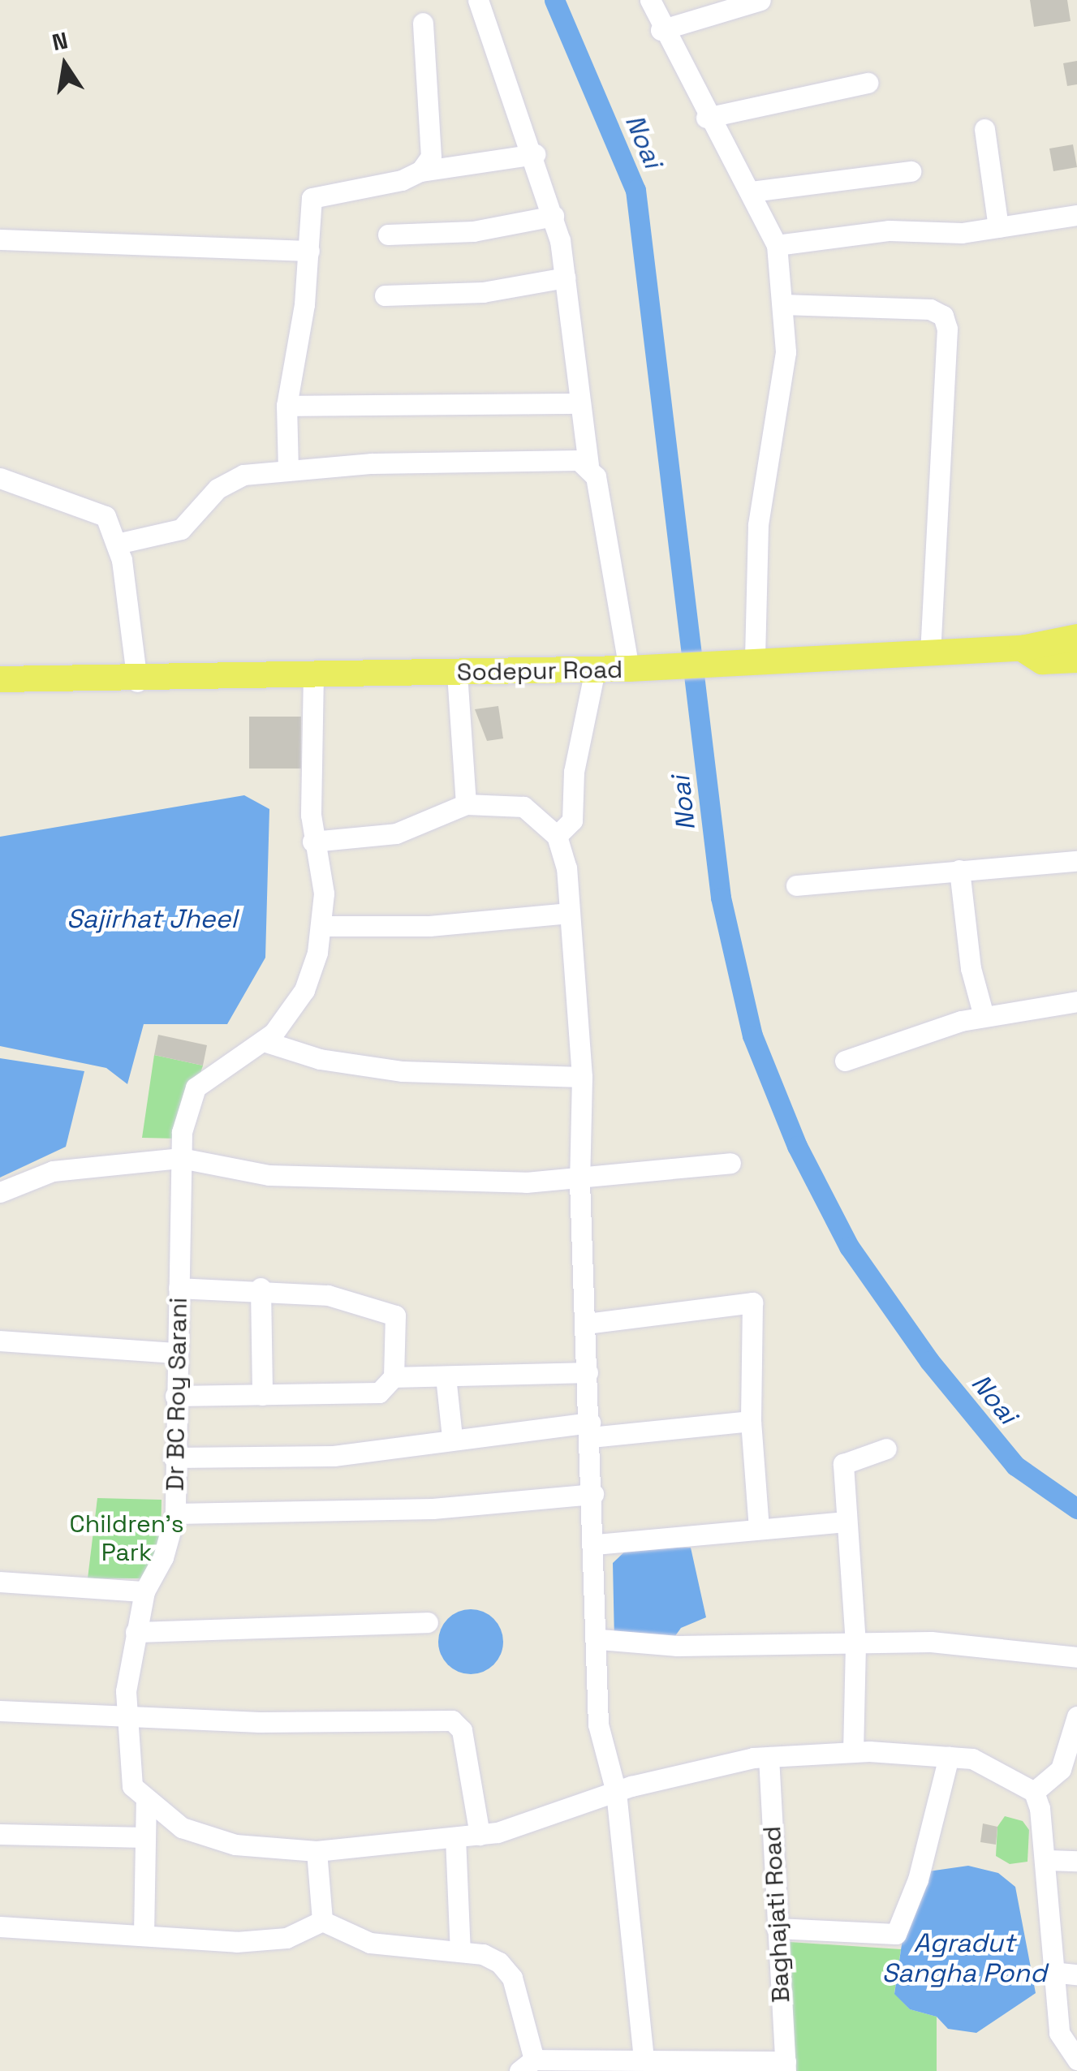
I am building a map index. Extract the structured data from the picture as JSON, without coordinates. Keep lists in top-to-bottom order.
{
  "streets": {
    "main road": ["Sodepur Road"],
    "street": ["Dr BC Roy Sarani", "Baghajati Road"]
  },
  "crossings": [
    ["Sodepur Road", "Dr BC Roy Sarani"],
    ["Dr BC Roy Sarani", "Baghajati Road"]
  ],
  "water": ["Noai", "Sajirhat Jheel", "Agradut Sangha Pond"],
  "parks": ["Children's Park"],
  "north": "top"
}
